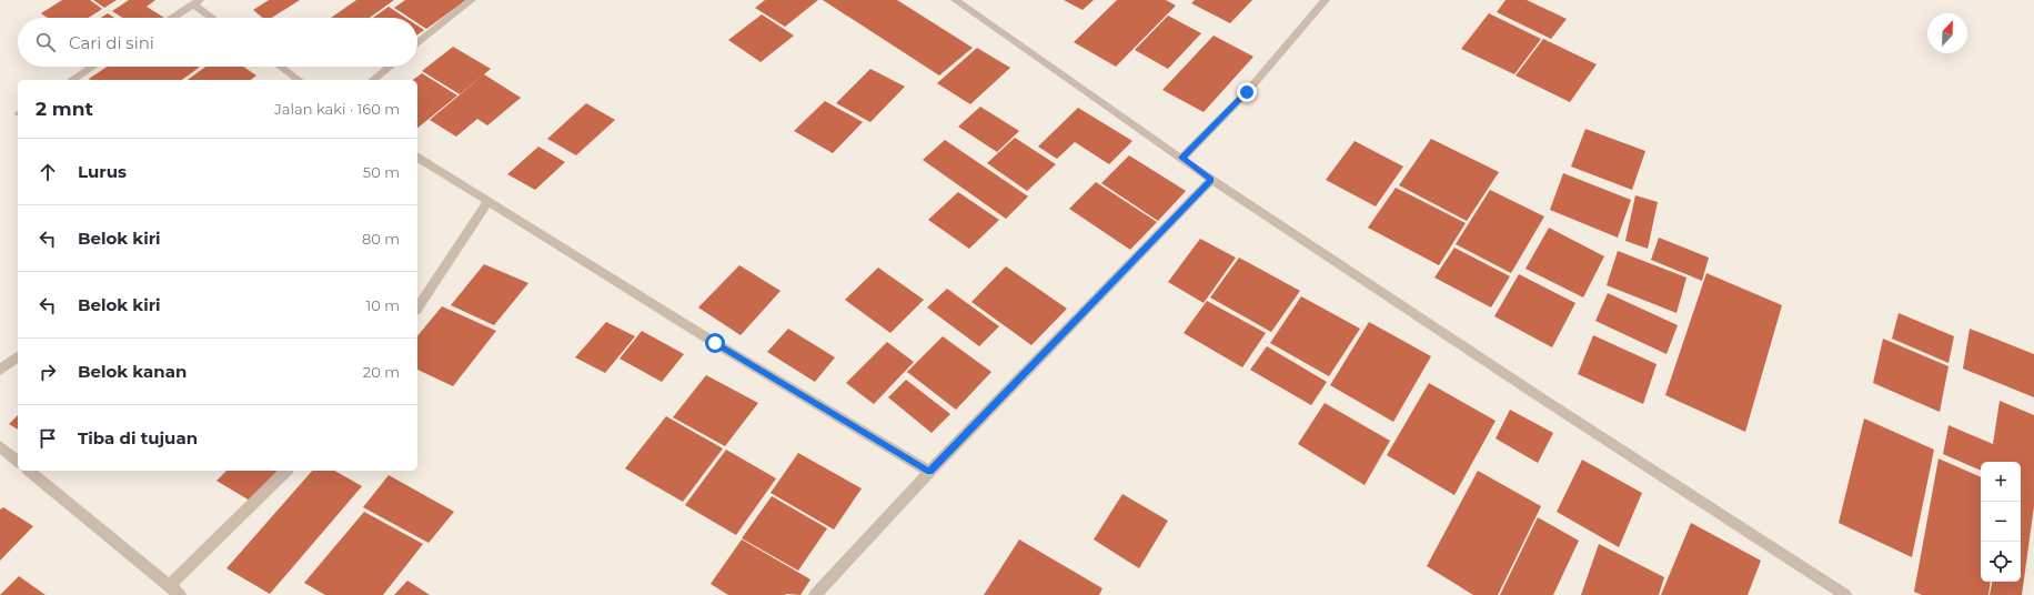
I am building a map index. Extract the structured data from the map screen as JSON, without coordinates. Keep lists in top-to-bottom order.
{
  "north": "top",
  "page": {
    "search": "Cari di sini",
    "heading": ["2 mnt", "Jalan kaki · 160 m"],
    "list": [
      ["Lurus", "50 m"],
      ["Belok kiri", "80 m"],
      ["Belok kiri", "10 m"],
      ["Belok kanan", "20 m"],
      "Tiba di tujuan"
    ],
    "map_buttons": ["+", "−"]
  }
}
